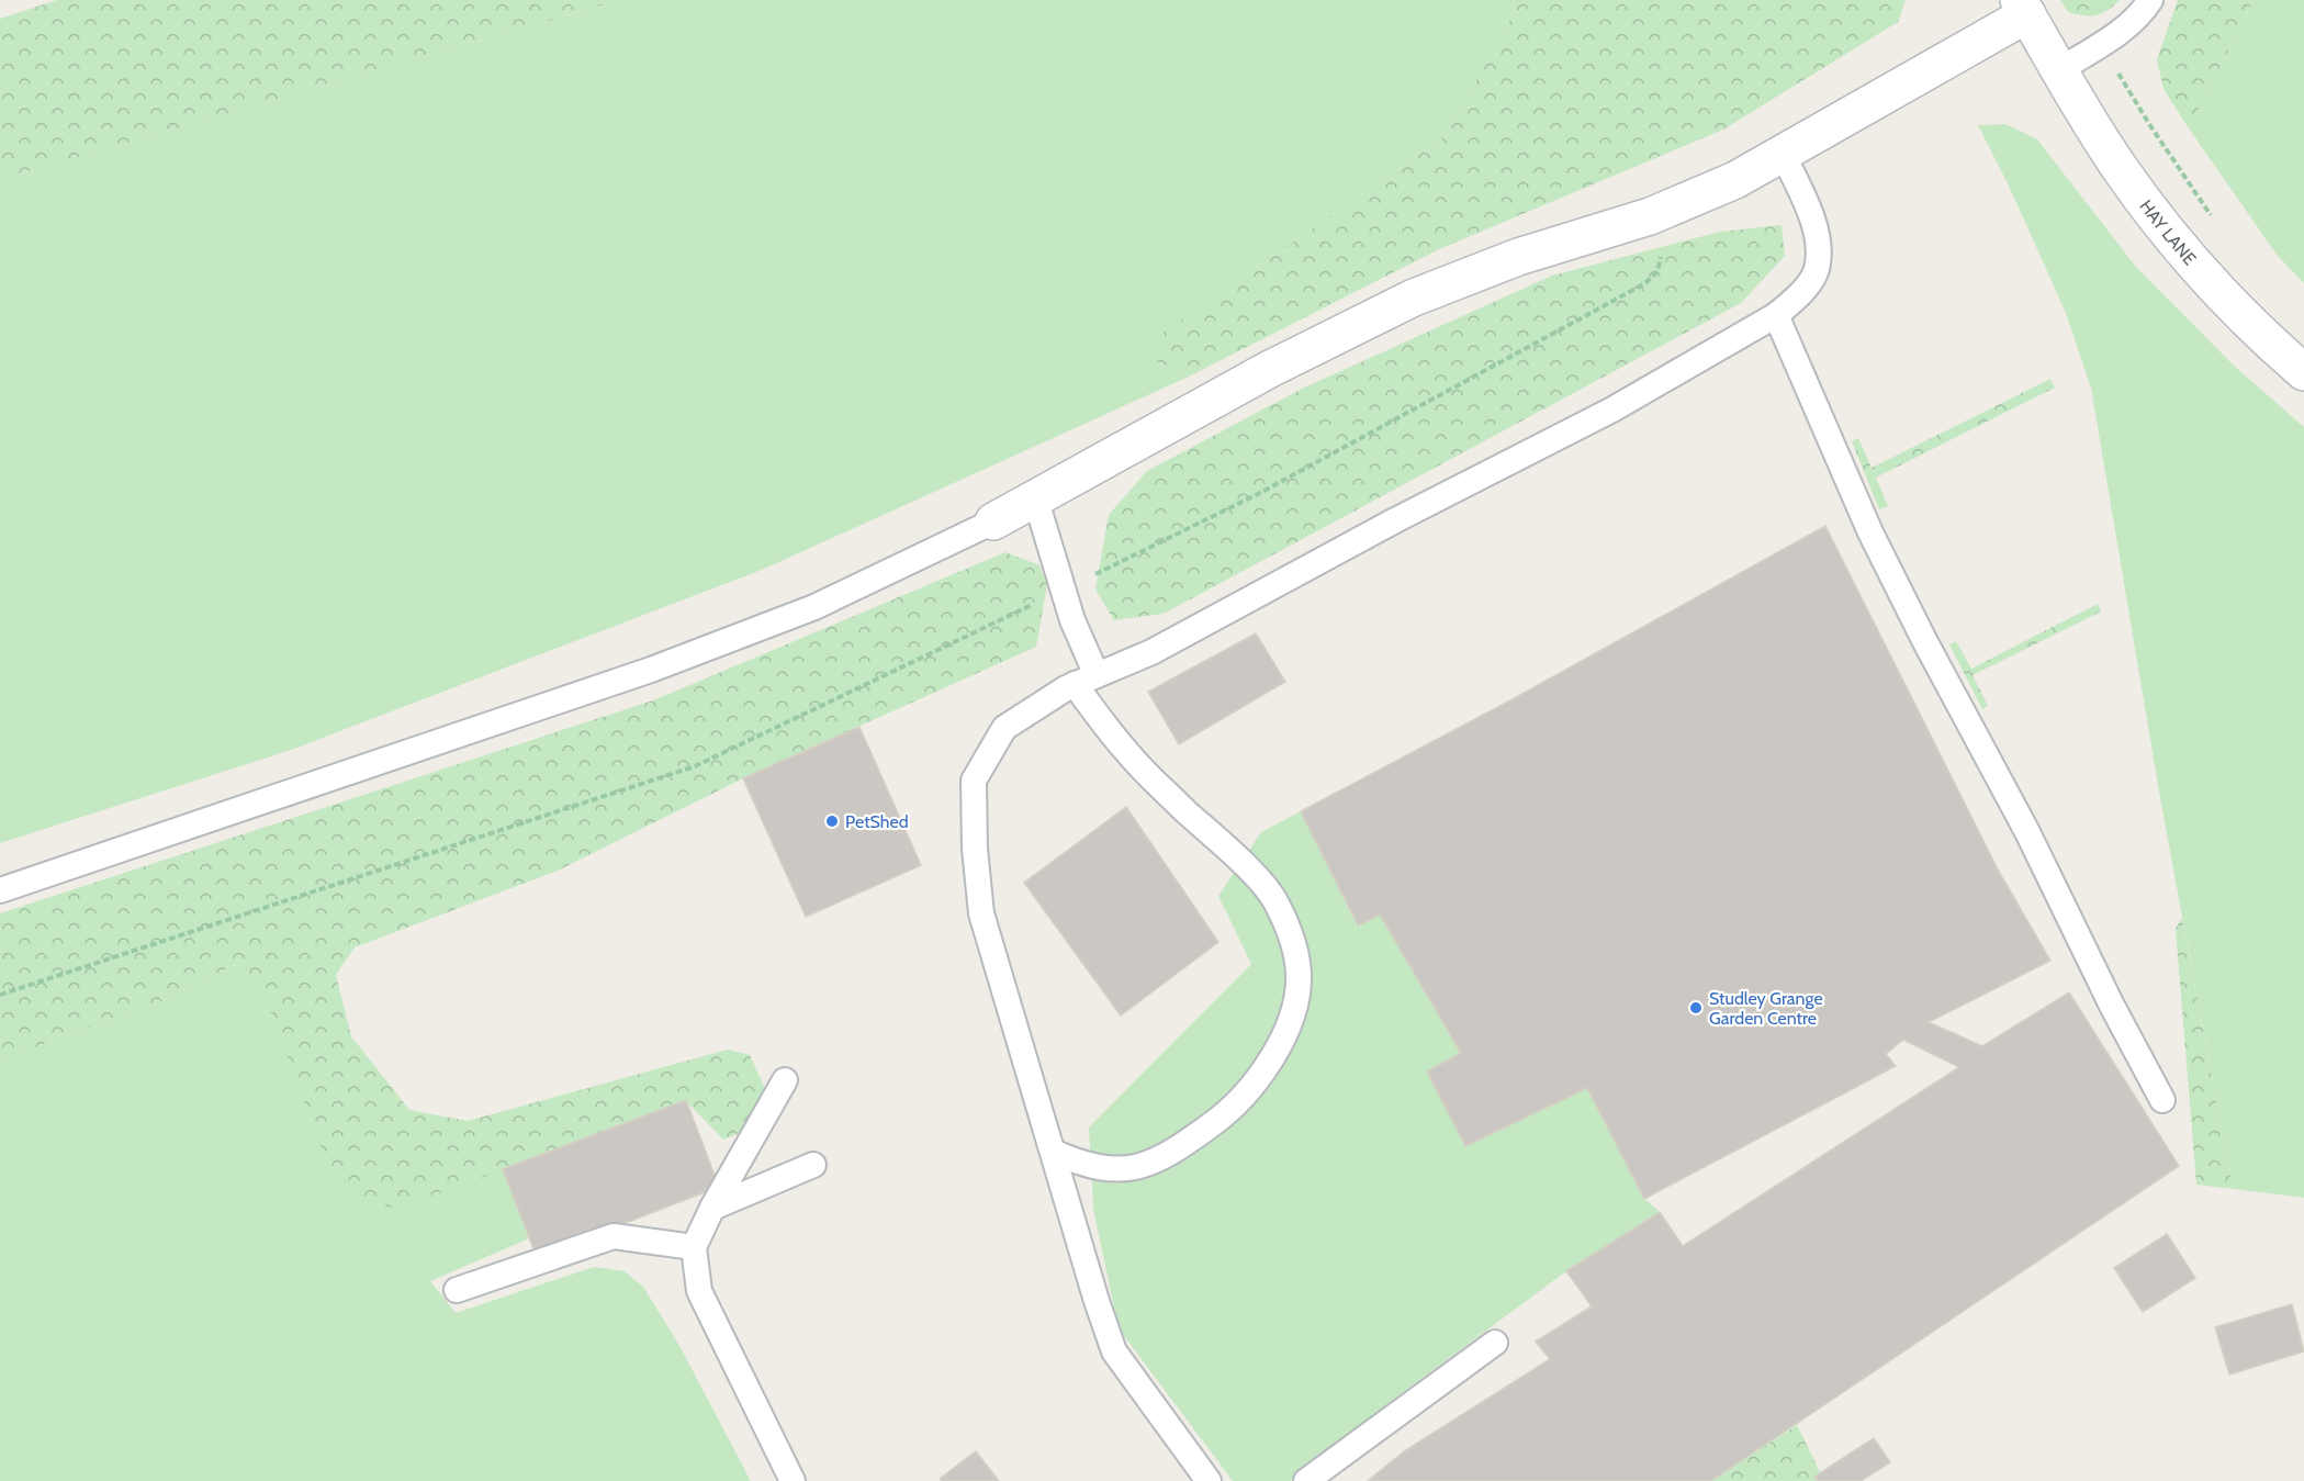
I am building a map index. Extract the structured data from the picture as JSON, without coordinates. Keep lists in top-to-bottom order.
{
  "streets": {
    "street": ["HAY LANE"]
  },
  "places": ["PetShed", "Studley Grange Garden Centre"]
}
